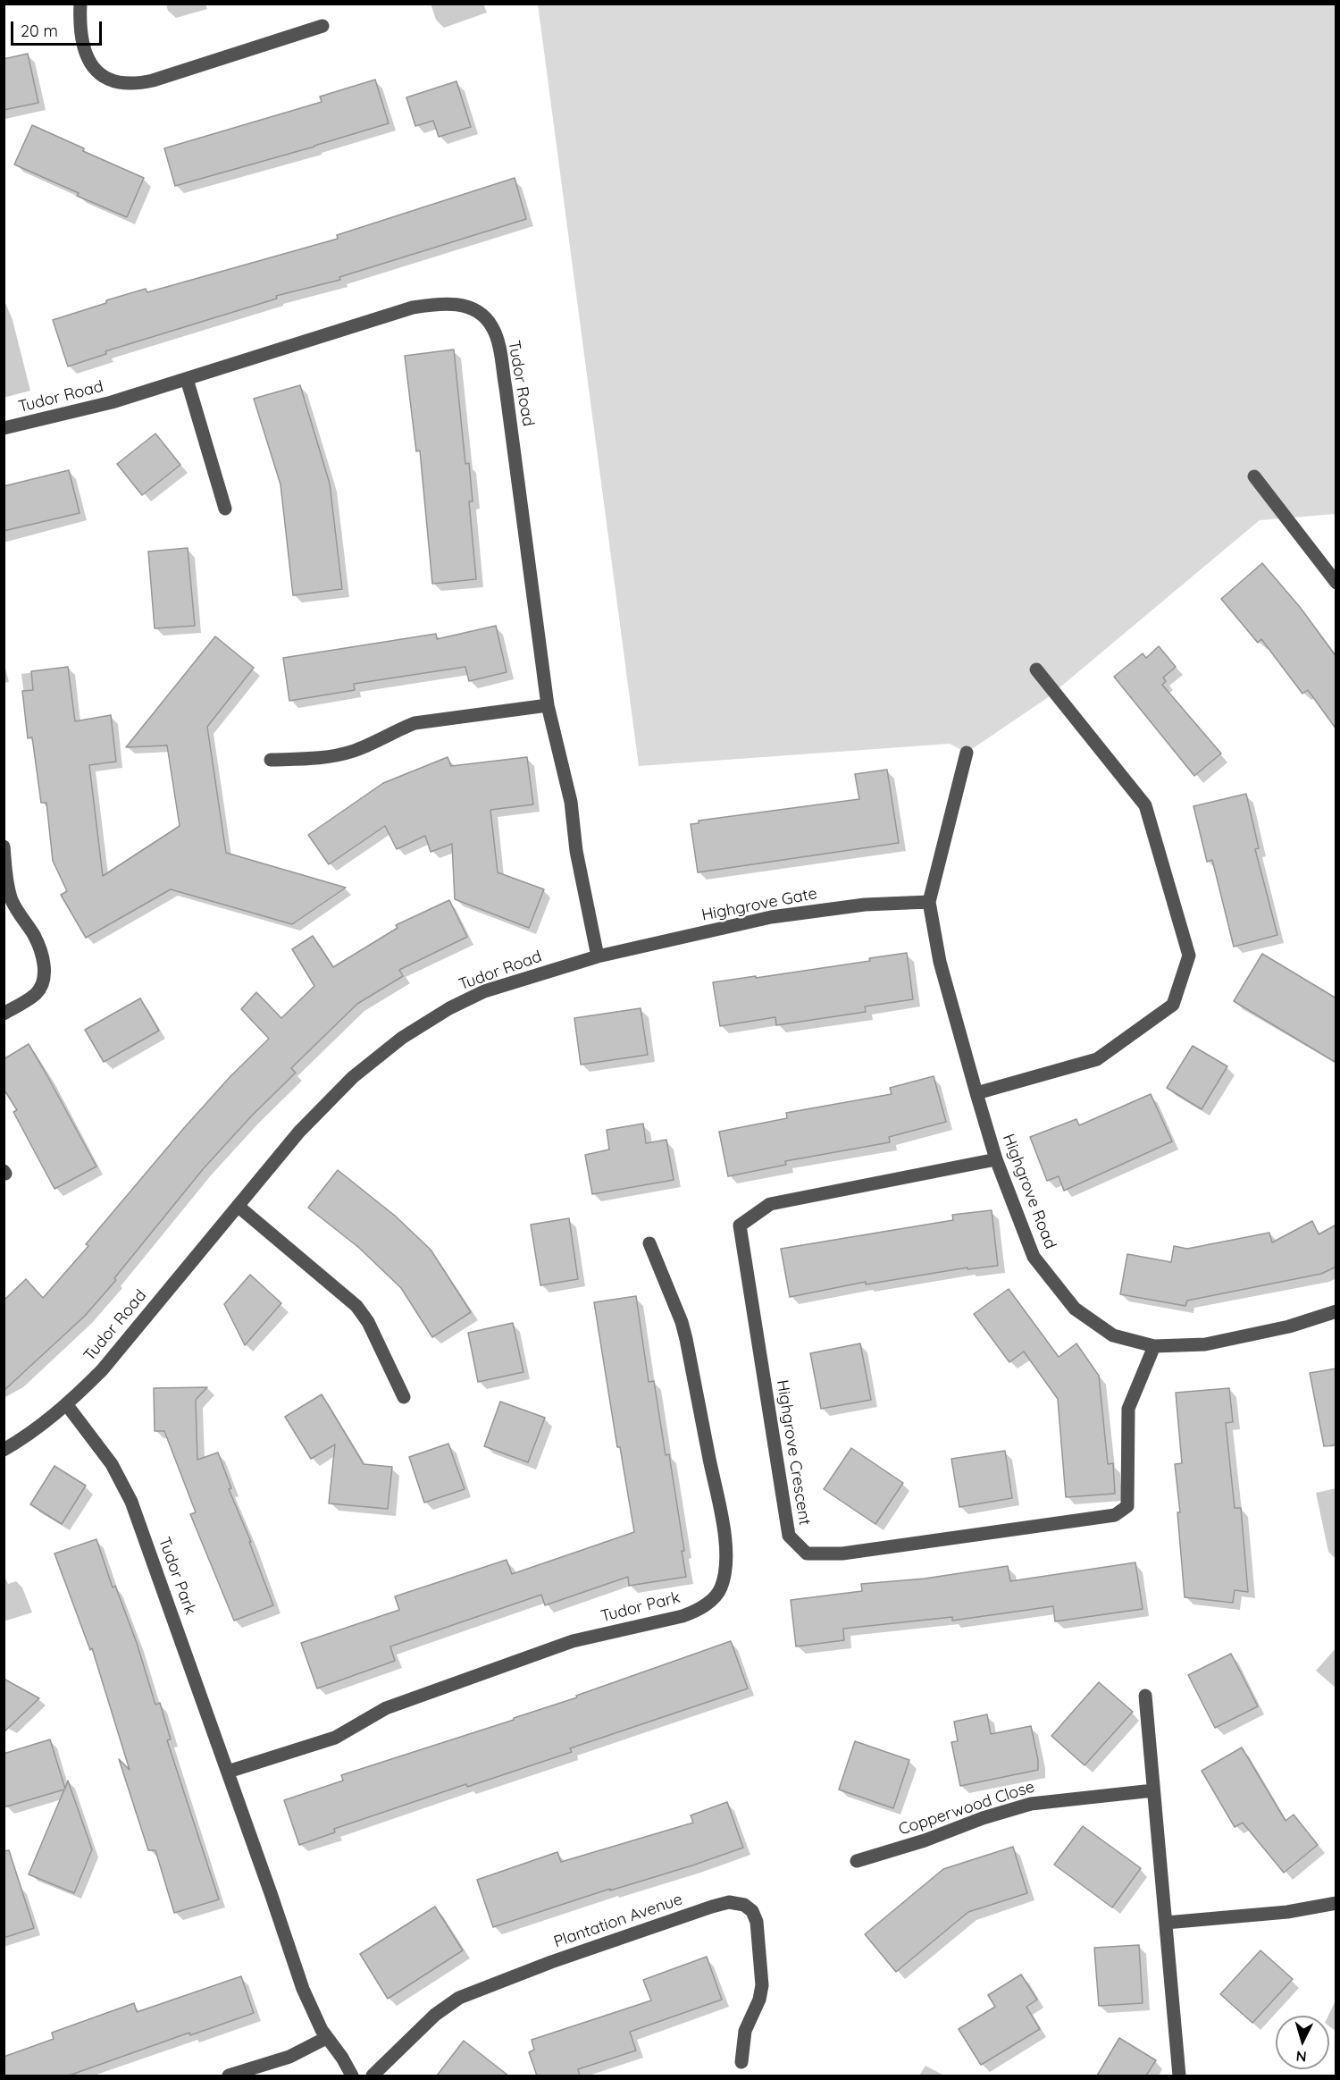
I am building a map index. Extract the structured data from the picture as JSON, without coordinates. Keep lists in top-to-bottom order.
{
  "streets": {
    "street": [
      "Tudor Road",
      "Highgrove Gate",
      "Highgrove Road",
      "Highgrove Crescent",
      "Tudor Park",
      "Copperwood Close",
      "Plantation Avenue"
    ]
  },
  "crossings": [
    ["Tudor Road", "Highgrove Gate"],
    ["Tudor Road", "Tudor Park"],
    ["Highgrove Gate", "Highgrove Road"],
    ["Highgrove Road", "Highgrove Crescent"]
  ],
  "scale_bar": "20 m",
  "north": "bottom"
}
